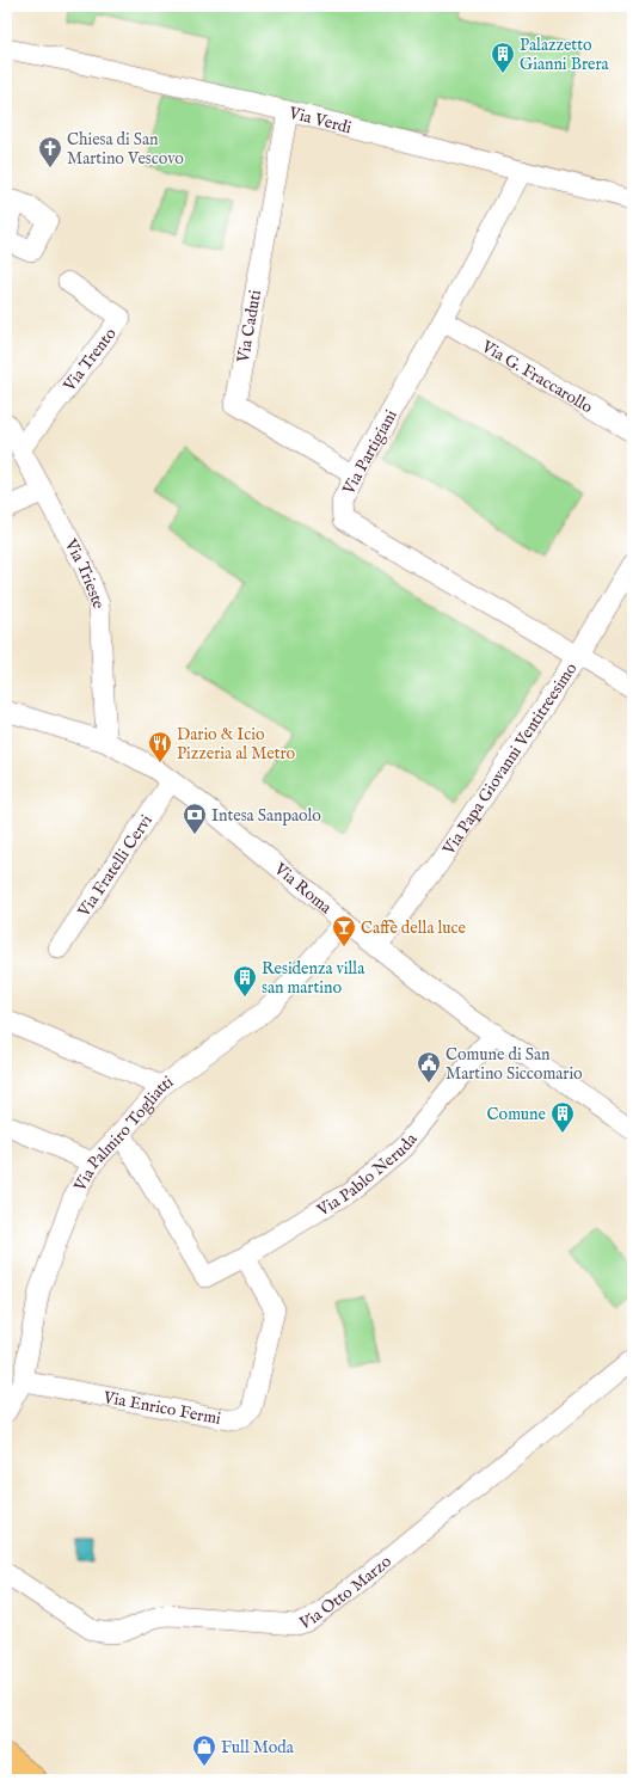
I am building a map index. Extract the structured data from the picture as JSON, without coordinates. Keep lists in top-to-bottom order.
{
  "streets": {
    "street": [
      "Via Verdi",
      "Via Caduti",
      "Via Trento",
      "Via G. Fraccarollo",
      "Via Partigiani",
      "Via Trieste",
      "Via Papa Giovanni Ventitreesimo",
      "Via Fratelli Cervi",
      "Via Roma",
      "Via Palmiro Togliatti",
      "Via Pablo Neruda",
      "Via Enrico Fermi",
      "Via Otto Marzo"
    ]
  },
  "crossings": [
    ["Via Verdi", "Via Caduti"],
    ["Via Verdi", "Via Partigiani"],
    ["Via Caduti", "Via Partigiani"],
    ["Via Trento", "Via Trieste"],
    ["Via G. Fraccarollo", "Via Partigiani"],
    ["Via Partigiani", "Via Papa Giovanni Ventitreesimo"],
    ["Via Trieste", "Via Roma"],
    ["Via Papa Giovanni Ventitreesimo", "Via Roma"],
    ["Via Fratelli Cervi", "Via Roma"],
    ["Via Roma", "Via Palmiro Togliatti"],
    ["Via Roma", "Via Pablo Neruda"],
    ["Via Palmiro Togliatti", "Via Pablo Neruda"],
    ["Via Palmiro Togliatti", "Via Enrico Fermi"],
    ["Via Pablo Neruda", "Via Enrico Fermi"]
  ],
  "places": {
    "building": ["Palazzetto Gianni Brera", "Residenza villa san martino", "Comune"],
    "church": ["Chiesa di San Martino Vescovo"],
    "restaurant": ["Dario & Icio Pizzeria al Metro"],
    "bank": ["Intesa Sanpaolo"],
    "bar": ["Caffè della luce"],
    "public building": ["Comune di San Martino Siccomario"],
    "shop": ["Full Moda"]
  }
}
